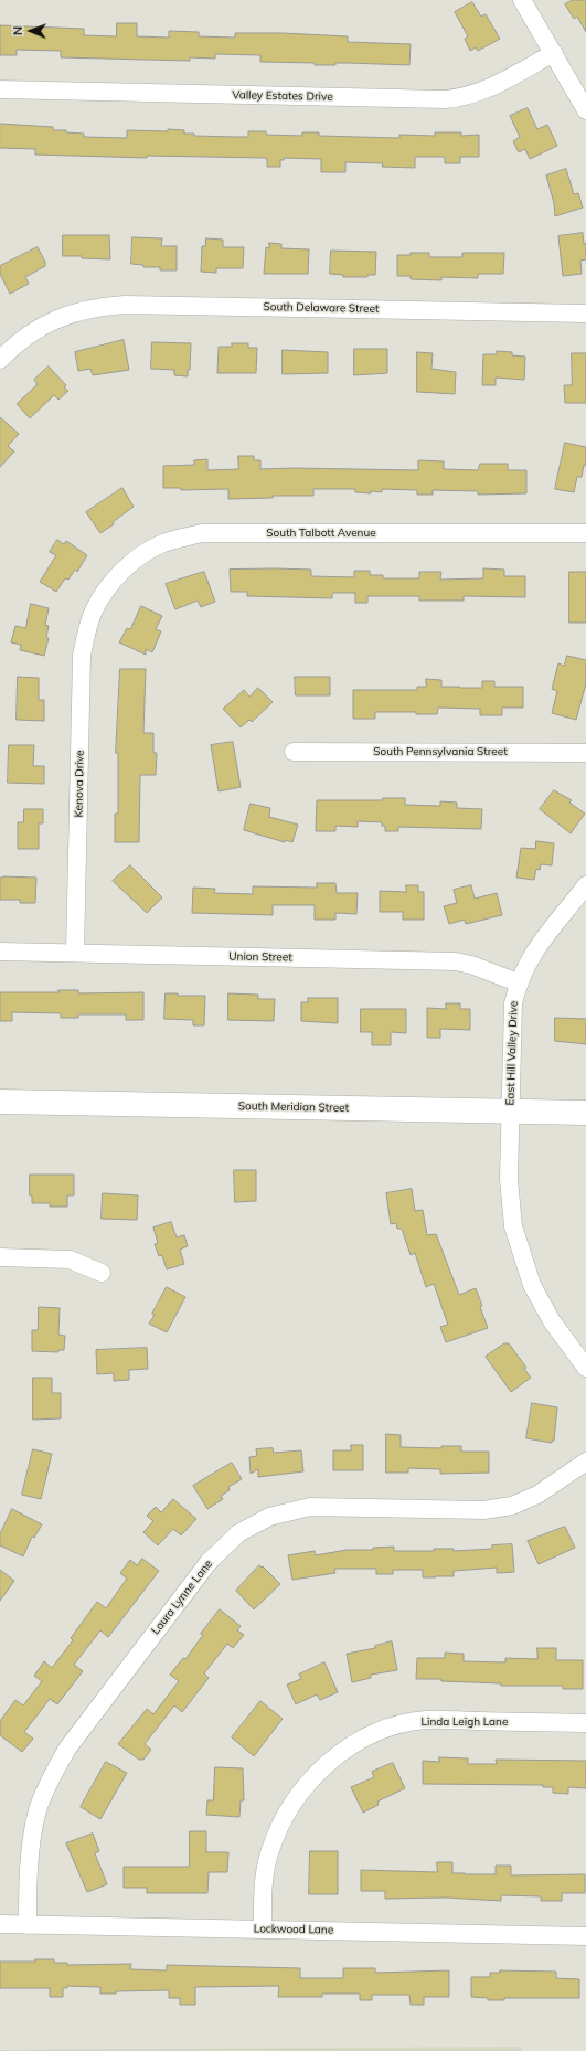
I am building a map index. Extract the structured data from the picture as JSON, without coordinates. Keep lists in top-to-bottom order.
{
  "streets": {
    "main road": ["South Meridian Street"],
    "street": [
      "Valley Estates Drive",
      "South Delaware Street",
      "South Talbott Avenue",
      "South Pennsylvania Street",
      "Kenova Drive",
      "Union Street",
      "East Hill Valley Drive",
      "Laura Lynne Lane",
      "Linda Leigh Lane",
      "Lockwood Lane"
    ]
  },
  "crossings": [
    ["South Talbott Avenue", "Kenova Drive"],
    ["Kenova Drive", "Union Street"],
    ["Union Street", "East Hill Valley Drive"],
    ["East Hill Valley Drive", "South Meridian Street"],
    ["Laura Lynne Lane", "Lockwood Lane"],
    ["Linda Leigh Lane", "Lockwood Lane"]
  ],
  "north": "left"
}
